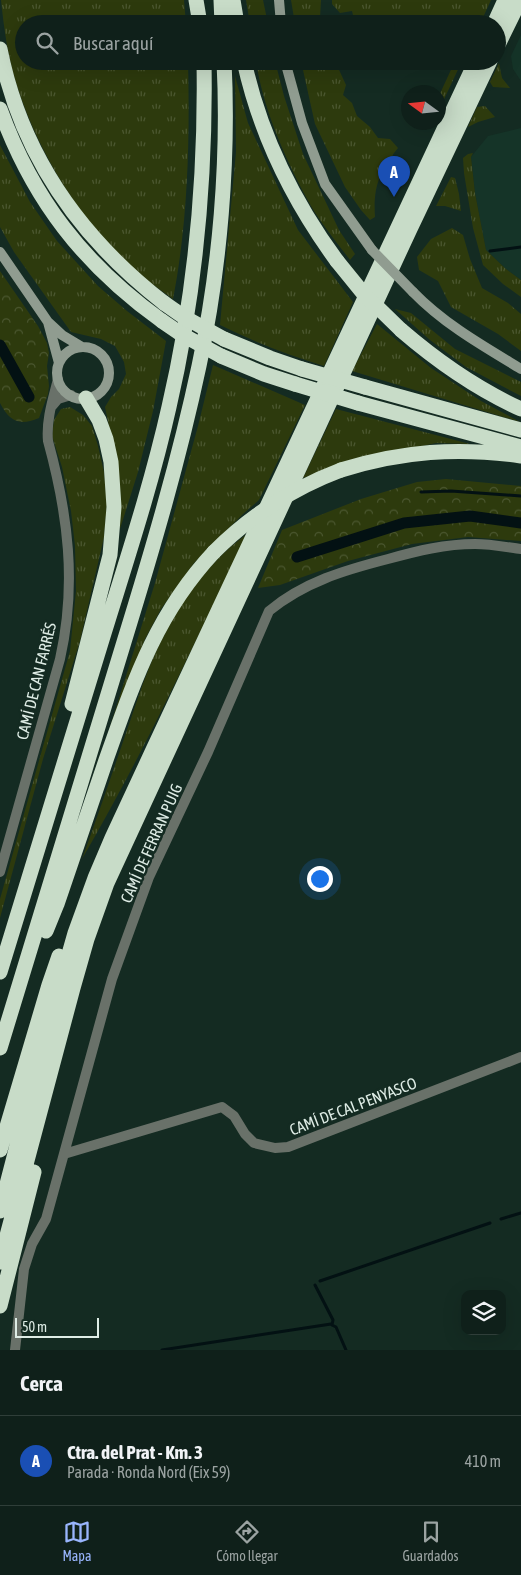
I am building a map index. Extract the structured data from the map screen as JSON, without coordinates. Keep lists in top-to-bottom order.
{
  "streets": {
    "street": ["CAMÍ DE CAN FARRÉS", "CAMÍ DE FERRAN PUIG", "CAMÍ DE CAL PENYASCO"]
  },
  "crossings": [
    ["CAMÍ DE FERRAN PUIG", "CAMÍ DE CAL PENYASCO"]
  ],
  "scale_bar": "50 m",
  "north": "left",
  "page": {
    "search": "Buscar aquí",
    "pins": "A",
    "scale": "50 m",
    "heading": "Cerca",
    "list": [
      {
        "mark": "A",
        "name": "Ctra. del Prat - Km. 3",
        "note": "Parada · Ronda Nord (Eix 59)",
        "value": "410 m"
      }
    ],
    "nav": ["Mapa", "Cómo llegar", "Guardados"]
  }
}
